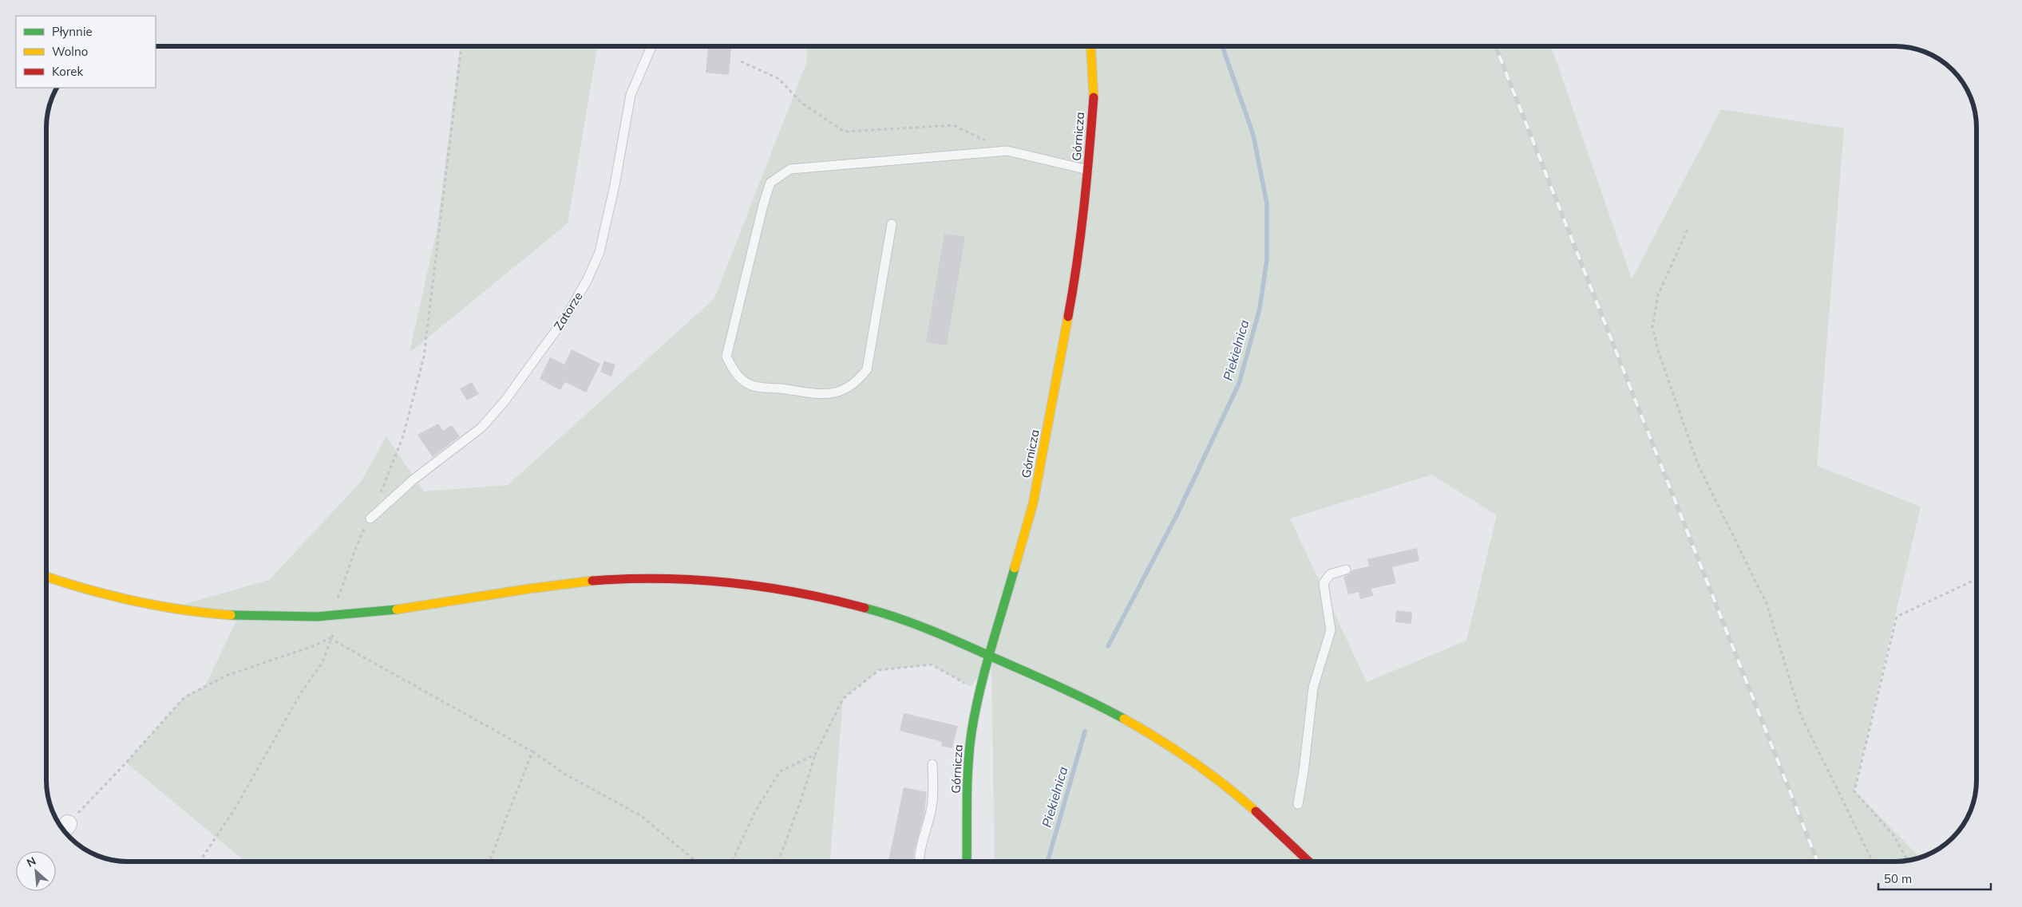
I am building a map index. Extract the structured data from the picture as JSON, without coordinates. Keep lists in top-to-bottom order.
{
  "streets": {
    "main road": ["Górnicza"],
    "lane": ["Zatorze"]
  },
  "water": ["Piekielnica"],
  "legend": ["Płynnie", "Wolno", "Korek"],
  "scale_bar": "50 m",
  "north": "top left"
}
